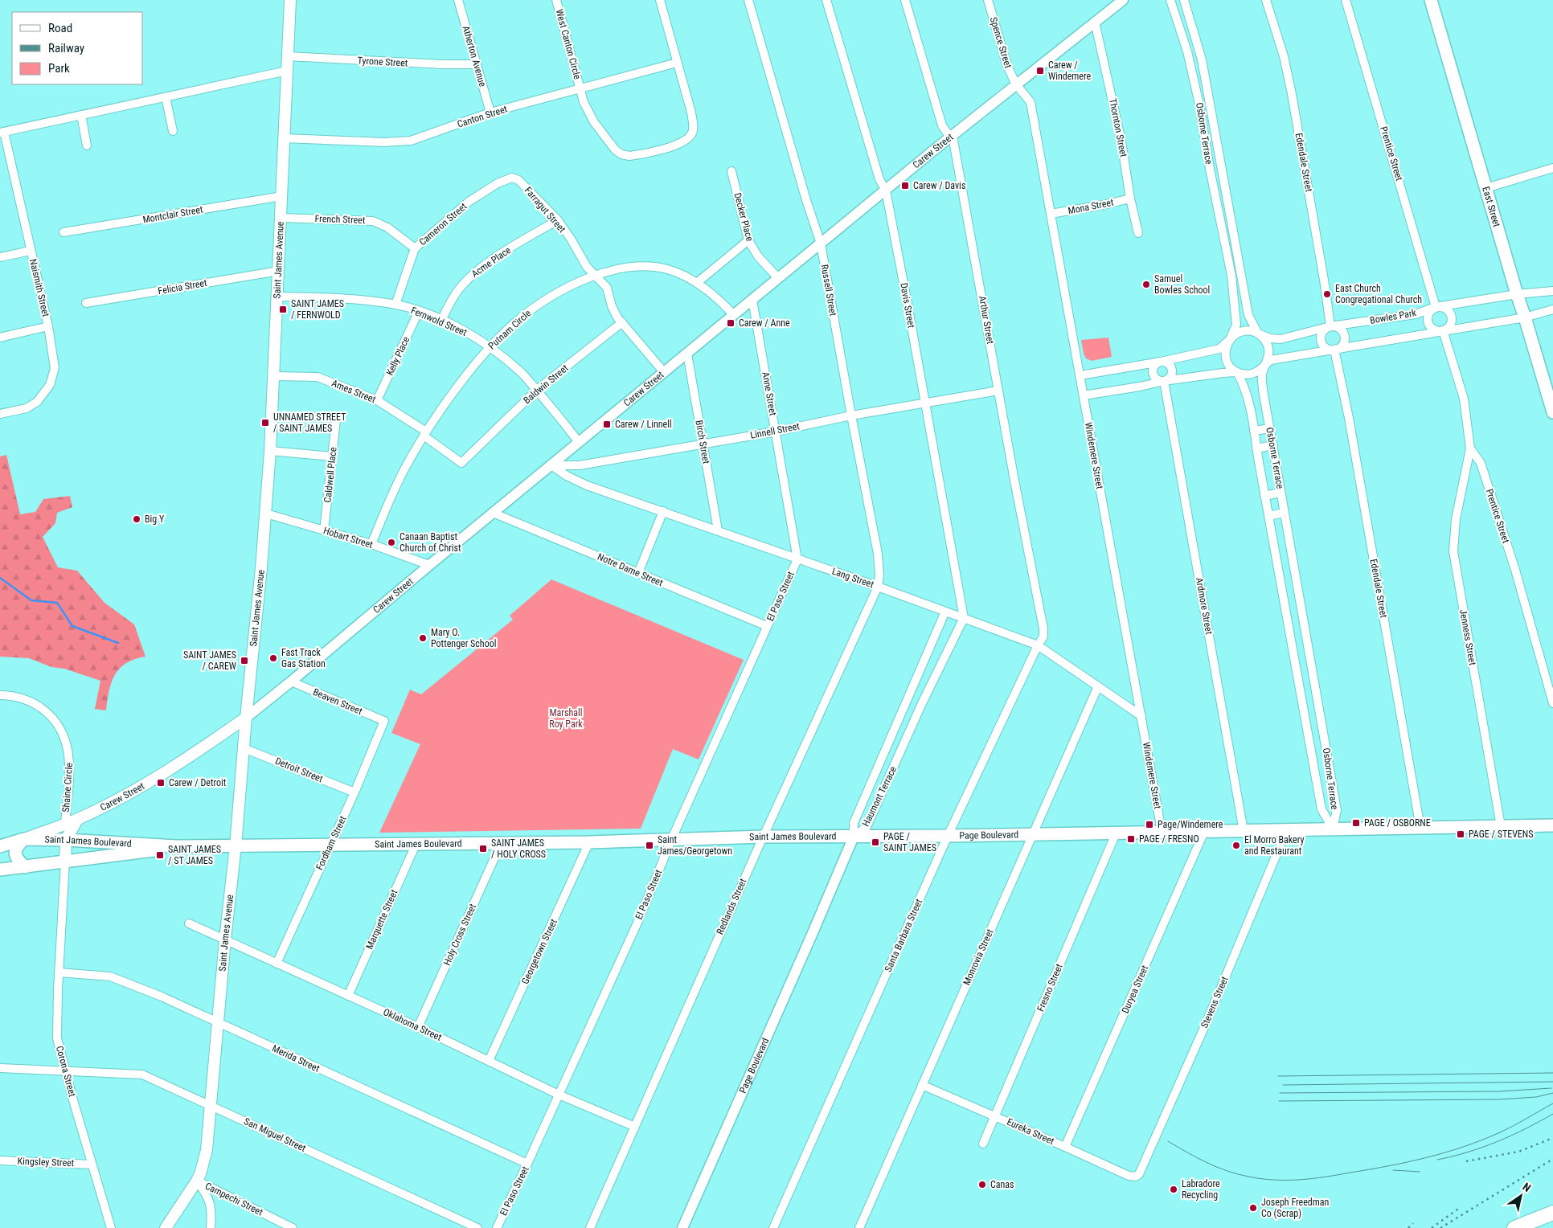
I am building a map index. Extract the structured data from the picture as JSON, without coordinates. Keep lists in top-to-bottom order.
{
  "streets": {
    "main road": [
      "Carew Street",
      "East Street",
      "Saint James Avenue",
      "Page Boulevard",
      "Saint James Boulevard"
    ],
    "street": [
      "Spence Street",
      "West Canton Circle",
      "Atherton Avenue",
      "Tyrone Street",
      "Canton Street",
      "Thornton Street",
      "Osborne Terrace",
      "Prentice Street",
      "Edendale Street",
      "Mona Street",
      "Farragut Street",
      "Montclair Street",
      "Decker Place",
      "French Street",
      "Cameron Street",
      "Acme Place",
      "Felicia Street",
      "Naismith Street",
      "Russell Street",
      "Davis Street",
      "Bowles Park",
      "Arthur Street",
      "Fernwold Street",
      "Putnam Circle",
      "Kelly Place",
      "Baldwin Street",
      "Ames Street",
      "Anne Street",
      "Linnell Street",
      "Birch Street",
      "Windemere Street",
      "Caldwell Place",
      "Hobart Street",
      "Notre Dame Street",
      "Lang Street",
      "El Paso Street",
      "Ardmore Street",
      "Jenness Street",
      "Beaven Street",
      "Detroit Street",
      "Shaine Circle",
      "Haumont Terrace",
      "Fordham Street",
      "Redlands Street",
      "Marquette Street",
      "Holy Cross Street",
      "Santa Barbara Street",
      "Georgetown Street",
      "Monrovia Street",
      "Fresno Street",
      "Duryea Street",
      "Stevens Street",
      "Oklahoma Street",
      "Merida Street",
      "Corona Street",
      "Eureka Street",
      "San Miguel Street",
      "Kingsley Street",
      "Campechi Street"
    ]
  },
  "crossings": [
    ["Spence Street", "Carew Street"],
    ["Spence Street", "Windemere Street"],
    ["West Canton Circle", "Canton Street"],
    ["Atherton Avenue", "Tyrone Street"],
    ["Atherton Avenue", "Canton Street"],
    ["Tyrone Street", "Saint James Avenue"],
    ["Canton Street", "Saint James Avenue"],
    ["Thornton Street", "Carew Street"],
    ["Thornton Street", "Mona Street"],
    ["Osborne Terrace", "Bowles Park"],
    ["Osborne Terrace", "Page Boulevard"],
    ["Carew Street", "Farragut Street"],
    ["Carew Street", "Decker Place"],
    ["Carew Street", "Saint James Avenue"],
    ["Carew Street", "Russell Street"],
    ["Carew Street", "Davis Street"],
    ["Carew Street", "Arthur Street"],
    ["Carew Street", "Fernwold Street"],
    ["Carew Street", "Putnam Circle"],
    ["Carew Street", "Anne Street"],
    ["Carew Street", "Linnell Street"],
    ["Carew Street", "Birch Street"],
    ["Carew Street", "Windemere Street"],
    ["Carew Street", "Hobart Street"],
    ["Carew Street", "Notre Dame Street"],
    ["Carew Street", "Lang Street"],
    ["Carew Street", "Beaven Street"],
    ["Carew Street", "Shaine Circle"],
    ["Carew Street", "Saint James Boulevard"],
    ["Prentice Street", "Bowles Park"],
    ["Prentice Street", "Jenness Street"],
    ["Edendale Street", "Bowles Park"],
    ["Edendale Street", "Page Boulevard"],
    ["Mona Street", "Windemere Street"],
    ["East Street", "Bowles Park"],
    ["Farragut Street", "Cameron Street"],
    ["Farragut Street", "Acme Place"],
    ["Farragut Street", "Putnam Circle"],
    ["Farragut Street", "Baldwin Street"],
    ["Montclair Street", "Saint James Avenue"],
    ["French Street", "Cameron Street"],
    ["French Street", "Saint James Avenue"],
    ["Cameron Street", "Fernwold Street"],
    ["Saint James Avenue", "Felicia Street"],
    ["Saint James Avenue", "Naismith Street"],
    ["Saint James Avenue", "Fernwold Street"],
    ["Saint James Avenue", "Ames Street"],
    ["Saint James Avenue", "Hobart Street"],
    ["Saint James Avenue", "Detroit Street"],
    ["Saint James Avenue", "Saint James Boulevard"],
    ["Saint James Avenue", "Oklahoma Street"],
    ["Saint James Avenue", "Merida Street"],
    ["Saint James Avenue", "San Miguel Street"],
    ["Saint James Avenue", "Campechi Street"],
    ["Acme Place", "Fernwold Street"],
    ["Russell Street", "Linnell Street"],
    ["Russell Street", "Lang Street"],
    ["Russell Street", "Redlands Street"],
    ["Davis Street", "Linnell Street"],
    ["Davis Street", "Lang Street"],
    ["Davis Street", "Haumont Terrace"],
    ["Bowles Park", "Windemere Street"],
    ["Bowles Park", "Ardmore Street"],
    ["Arthur Street", "Linnell Street"],
    ["Arthur Street", "Lang Street"],
    ["Arthur Street", "Santa Barbara Street"],
    ["Fernwold Street", "Putnam Circle"],
    ["Fernwold Street", "Kelly Place"],
    ["Fernwold Street", "Baldwin Street"],
    ["Putnam Circle", "Ames Street"],
    ["Putnam Circle", "Hobart Street"],
    ["Kelly Place", "Ames Street"],
    ["Baldwin Street", "Ames Street"],
    ["Anne Street", "Linnell Street"],
    ["Anne Street", "Lang Street"],
    ["Anne Street", "El Paso Street"],
    ["Linnell Street", "Birch Street"],
    ["Linnell Street", "Lang Street"],
    ["Birch Street", "Lang Street"],
    ["Windemere Street", "Lang Street"],
    ["Windemere Street", "Page Boulevard"],
    ["Caldwell Place", "Hobart Street"],
    ["Notre Dame Street", "El Paso Street"],
    ["Lang Street", "El Paso Street"],
    ["Lang Street", "Haumont Terrace"],
    ["Lang Street", "Redlands Street"],
    ["Lang Street", "Santa Barbara Street"],
    ["Lang Street", "Monrovia Street"],
    ["El Paso Street", "Saint James Boulevard"],
    ["El Paso Street", "Oklahoma Street"],
    ["El Paso Street", "Merida Street"],
    ["Ardmore Street", "Page Boulevard"],
    ["Jenness Street", "Page Boulevard"],
    ["Beaven Street", "Fordham Street"],
    ["Detroit Street", "Fordham Street"],
    ["Haumont Terrace", "Page Boulevard"],
    ["Haumont Terrace", "Saint James Boulevard"],
    ["Page Boulevard", "Saint James Boulevard"],
    ["Page Boulevard", "Santa Barbara Street"],
    ["Page Boulevard", "Monrovia Street"],
    ["Page Boulevard", "Fresno Street"],
    ["Page Boulevard", "Duryea Street"],
    ["Page Boulevard", "Stevens Street"],
    ["Saint James Boulevard", "Fordham Street"],
    ["Saint James Boulevard", "Redlands Street"],
    ["Saint James Boulevard", "Marquette Street"],
    ["Saint James Boulevard", "Holy Cross Street"],
    ["Saint James Boulevard", "Georgetown Street"],
    ["Saint James Boulevard", "Corona Street"],
    ["Fordham Street", "Oklahoma Street"],
    ["Redlands Street", "Oklahoma Street"],
    ["Marquette Street", "Oklahoma Street"],
    ["Holy Cross Street", "Oklahoma Street"],
    ["Georgetown Street", "Oklahoma Street"],
    ["Monrovia Street", "Eureka Street"],
    ["Fresno Street", "Eureka Street"],
    ["Duryea Street", "Eureka Street"],
    ["Stevens Street", "Eureka Street"],
    ["Merida Street", "Corona Street"],
    ["Corona Street", "San Miguel Street"],
    ["Corona Street", "Kingsley Street"]
  ],
  "parks": ["Marshall Roy Park"],
  "places": {
    "transit": [
      "Carew / Windemere",
      "Carew / Davis",
      "SAINT JAMES / FERNWOLD",
      "Carew / Anne",
      "UNNAMED STREET / SAINT JAMES",
      "Carew / Linnell",
      "SAINT JAMES / CAREW",
      "Carew / Detroit",
      "PAGE / OSBORNE",
      "Page/Windemere",
      "PAGE / STEVENS",
      "PAGE / FRESNO",
      "PAGE / SAINT JAMES",
      "Saint James/Georgetown",
      "SAINT JAMES / HOLY CROSS",
      "SAINT JAMES / ST JAMES"
    ],
    "other": [
      "Samuel Bowles School",
      "East Church Congregational Church",
      "Big Y",
      "Canaan Baptist Church of Christ",
      "Mary O. Pottenger School",
      "Fast Track Gas Station",
      "El Morro Bakery and Restaurant",
      "Canas",
      "Labradore Recycling",
      "Joseph Freedman Co (Scrap)"
    ]
  },
  "legend": ["Road", "Railway", "Park"],
  "north": "top right"
}
